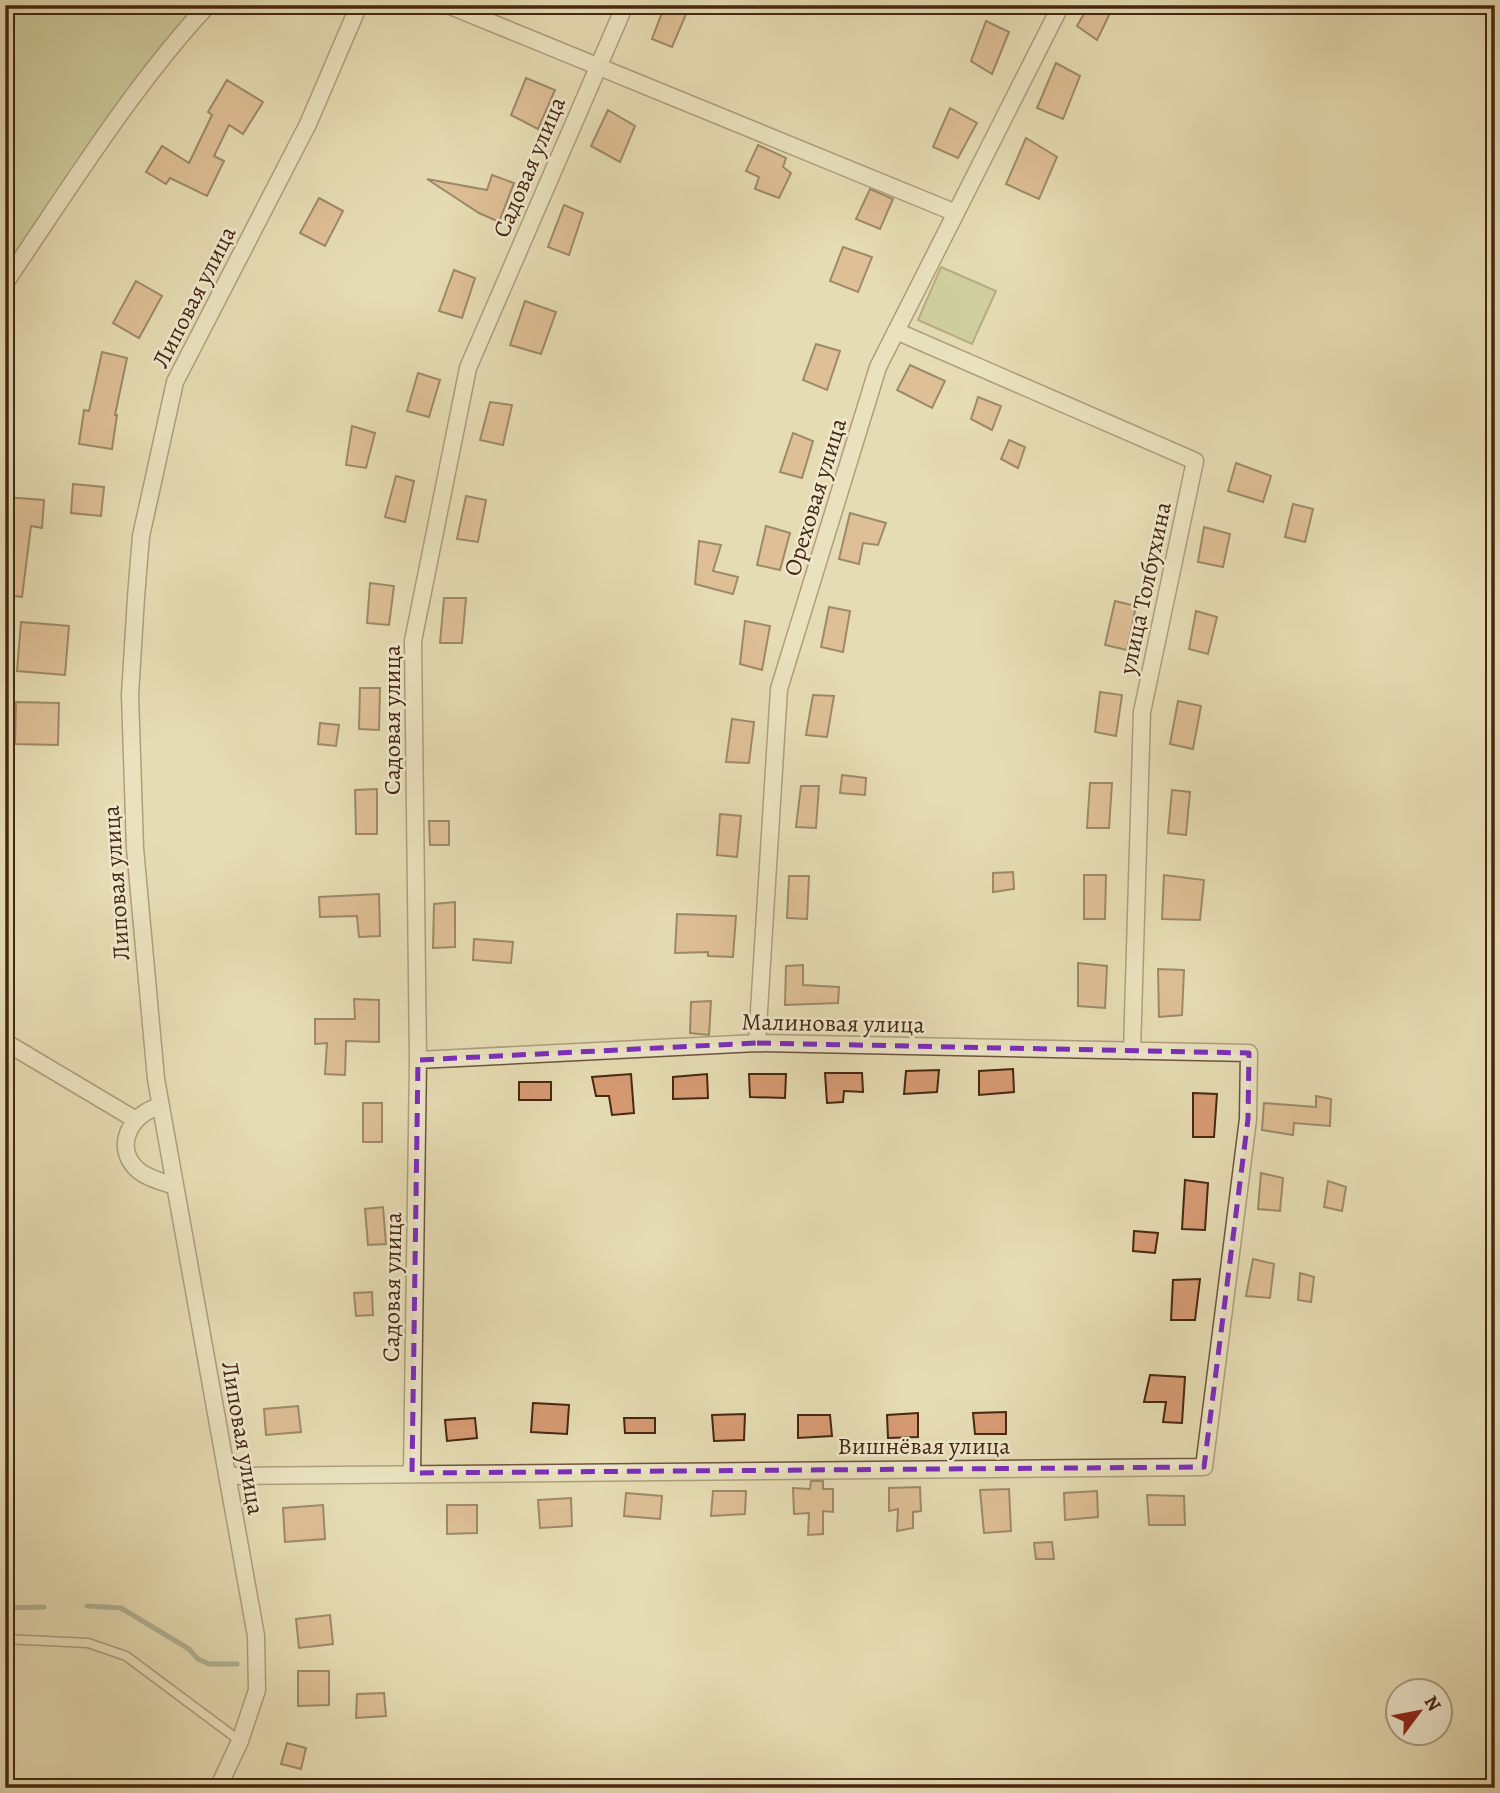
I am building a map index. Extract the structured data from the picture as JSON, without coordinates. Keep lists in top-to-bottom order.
{
  "streets": {
    "street": [
      "Садовая улица",
      "Липовая улица",
      "Ореховая улица",
      "улица Толбухина",
      "Малиновая улица",
      "Вишнёвая улица"
    ]
  },
  "crossings": [
    ["Садовая улица", "Малиновая улица"],
    ["Садовая улица", "Вишнёвая улица"],
    ["Липовая улица", "Вишнёвая улица"],
    ["Ореховая улица", "улица Толбухина"],
    ["Ореховая улица", "Малиновая улица"],
    ["улица Толбухина", "Малиновая улица"],
    ["Малиновая улица", "Вишнёвая улица"]
  ],
  "north": "top right"
}
